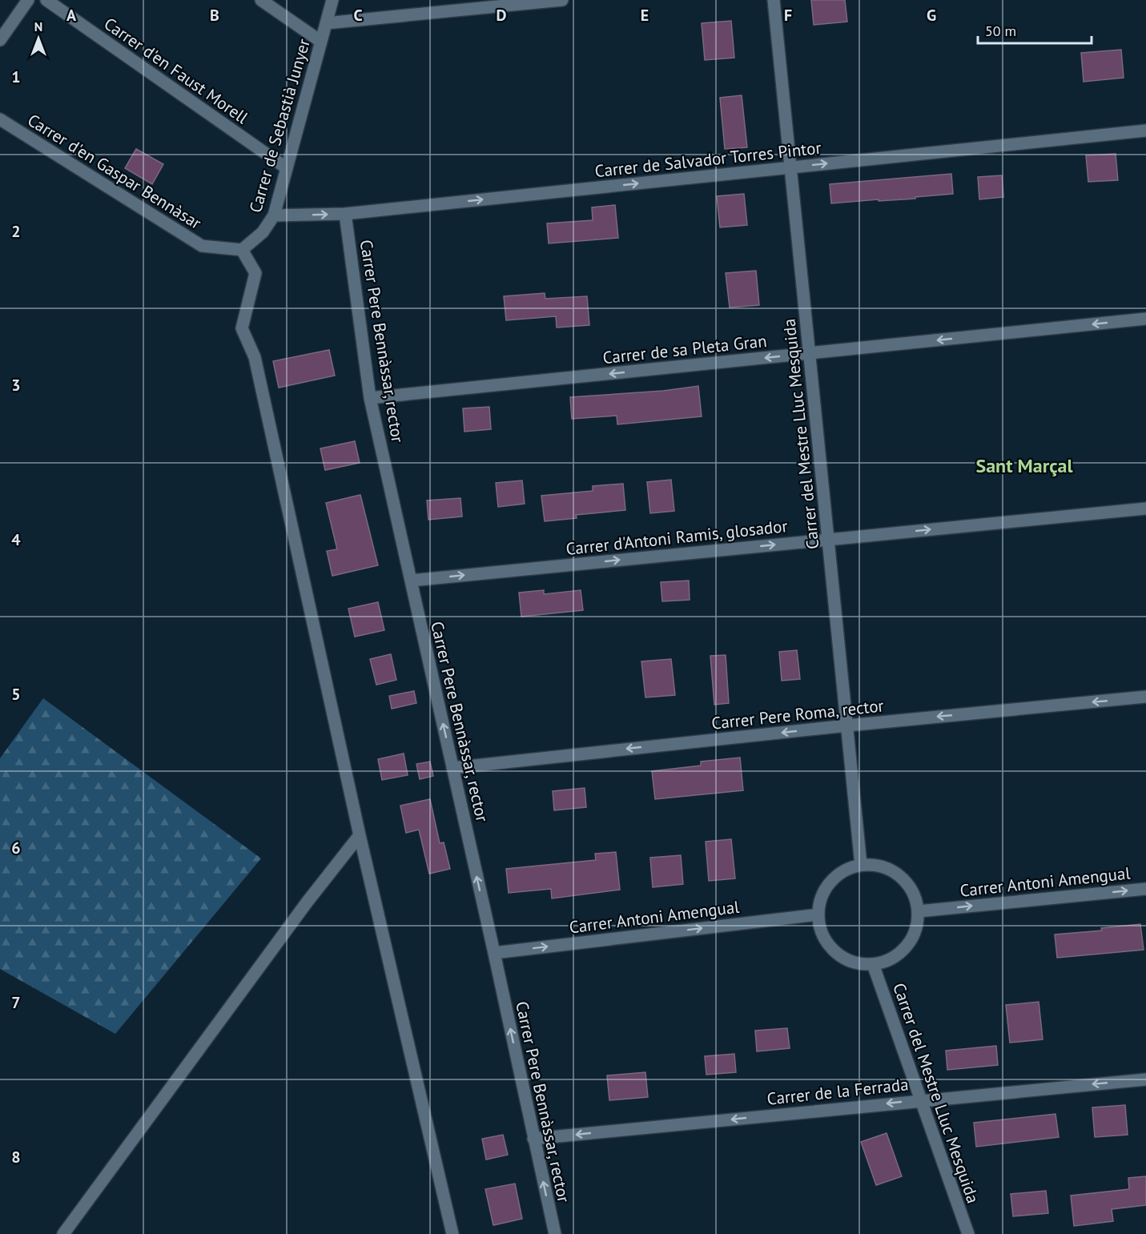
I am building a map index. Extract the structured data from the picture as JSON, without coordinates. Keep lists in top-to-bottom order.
{
  "streets": {
    "street": [
      "Carrer d'en Faust Morell",
      "Carrer de Sebastià Junyer",
      "Carrer de Salvador Torres Pintor",
      "Carrer d'en Gaspar Bennàsar",
      "Carrer Pere Bennàssar, rector",
      "Carrer de sa Pleta Gran",
      "Carrer del Mestre Lluc Mesquida",
      "Carrer d'Antoni Ramis, glosador",
      "Carrer Pere Roma, rector",
      "Carrer Antoni Amengual",
      "Carrer de la Ferrada"
    ]
  },
  "crossings": [
    ["Carrer d'en Faust Morell", "Carrer de Sebastià Junyer"],
    ["Carrer de Sebastià Junyer", "Carrer de Salvador Torres Pintor"],
    ["Carrer de Sebastià Junyer", "Carrer d'en Gaspar Bennàsar"],
    ["Carrer de Salvador Torres Pintor", "Carrer Pere Bennàssar, rector"],
    ["Carrer de Salvador Torres Pintor", "Carrer del Mestre Lluc Mesquida"],
    ["Carrer Pere Bennàssar, rector", "Carrer de sa Pleta Gran"],
    ["Carrer Pere Bennàssar, rector", "Carrer d'Antoni Ramis, glosador"],
    ["Carrer Pere Bennàssar, rector", "Carrer Pere Roma, rector"],
    ["Carrer Pere Bennàssar, rector", "Carrer Antoni Amengual"],
    ["Carrer Pere Bennàssar, rector", "Carrer de la Ferrada"],
    ["Carrer de sa Pleta Gran", "Carrer del Mestre Lluc Mesquida"],
    ["Carrer del Mestre Lluc Mesquida", "Carrer d'Antoni Ramis, glosador"],
    ["Carrer del Mestre Lluc Mesquida", "Carrer Pere Roma, rector"],
    ["Carrer del Mestre Lluc Mesquida", "Carrer Antoni Amengual"],
    ["Carrer del Mestre Lluc Mesquida", "Carrer de la Ferrada"]
  ],
  "one_way": [
    "Carrer de Salvador Torres Pintor",
    "Carrer de sa Pleta Gran",
    "Carrer d'Antoni Ramis, glosador",
    "Carrer Pere Roma, rector",
    "Carrer Antoni Amengual",
    "Carrer de la Ferrada"
  ],
  "districts": ["Sant Marçal"],
  "scale_bar": "50 m",
  "north": "top",
  "grid": {
    "columns": [
      "A",
      "B",
      "C",
      "D",
      "E",
      "F",
      "G"
    ],
    "rows": [
      "1",
      "2",
      "3",
      "4",
      "5",
      "6",
      "7",
      "8"
    ]
  }
}
